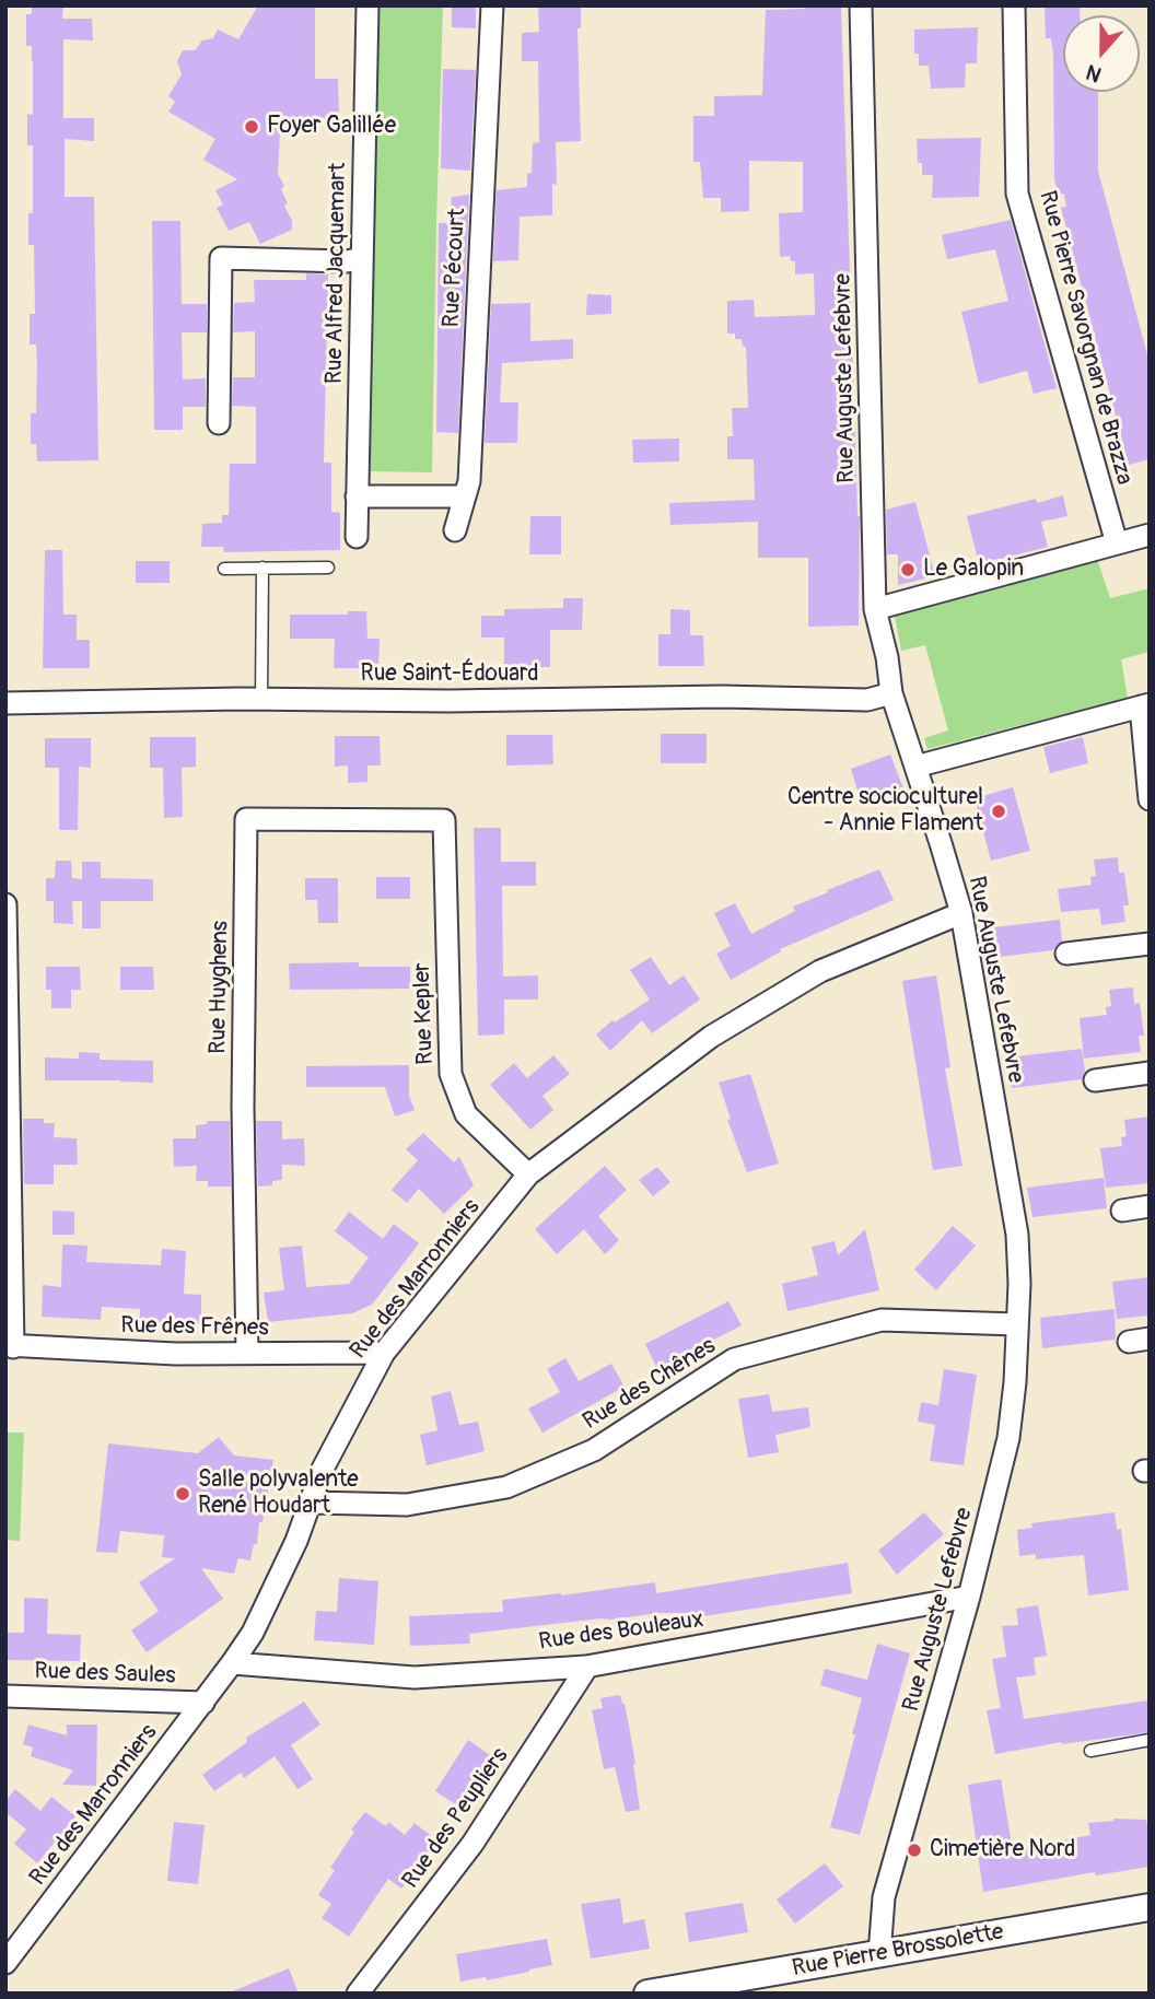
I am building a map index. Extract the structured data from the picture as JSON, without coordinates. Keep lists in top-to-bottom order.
{
  "streets": {
    "street": [
      "Rue Pécourt",
      "Rue Alfred Jacquemart",
      "Rue Pierre Savorgnan de Brazza",
      "Rue Auguste Lefebvre",
      "Rue Saint-Édouard",
      "Rue Huyghens",
      "Rue Kepler",
      "Rue des Marronniers",
      "Rue des Frênes",
      "Rue des Chênes",
      "Rue des Bouleaux",
      "Rue des Saules",
      "Rue des Peupliers",
      "Rue Pierre Brossolette"
    ]
  },
  "crossings": [
    ["Rue Auguste Lefebvre", "Rue Saint-Édouard"],
    ["Rue Auguste Lefebvre", "Rue des Marronniers"],
    ["Rue Auguste Lefebvre", "Rue des Chênes"],
    ["Rue Auguste Lefebvre", "Rue des Bouleaux"],
    ["Rue Auguste Lefebvre", "Rue Pierre Brossolette"],
    ["Rue Huyghens", "Rue Kepler"],
    ["Rue Huyghens", "Rue des Frênes"],
    ["Rue Kepler", "Rue des Marronniers"],
    ["Rue des Marronniers", "Rue des Frênes"],
    ["Rue des Marronniers", "Rue des Chênes"],
    ["Rue des Marronniers", "Rue des Bouleaux"],
    ["Rue des Marronniers", "Rue des Saules"],
    ["Rue des Bouleaux", "Rue des Peupliers"]
  ],
  "places": [
    "Foyer Galillée",
    "Le Galopin",
    "Centre socioculturel - Annie Flament",
    "Salle polyvalente René Houdart",
    "Cimetière Nord"
  ],
  "north": "bottom"
}
